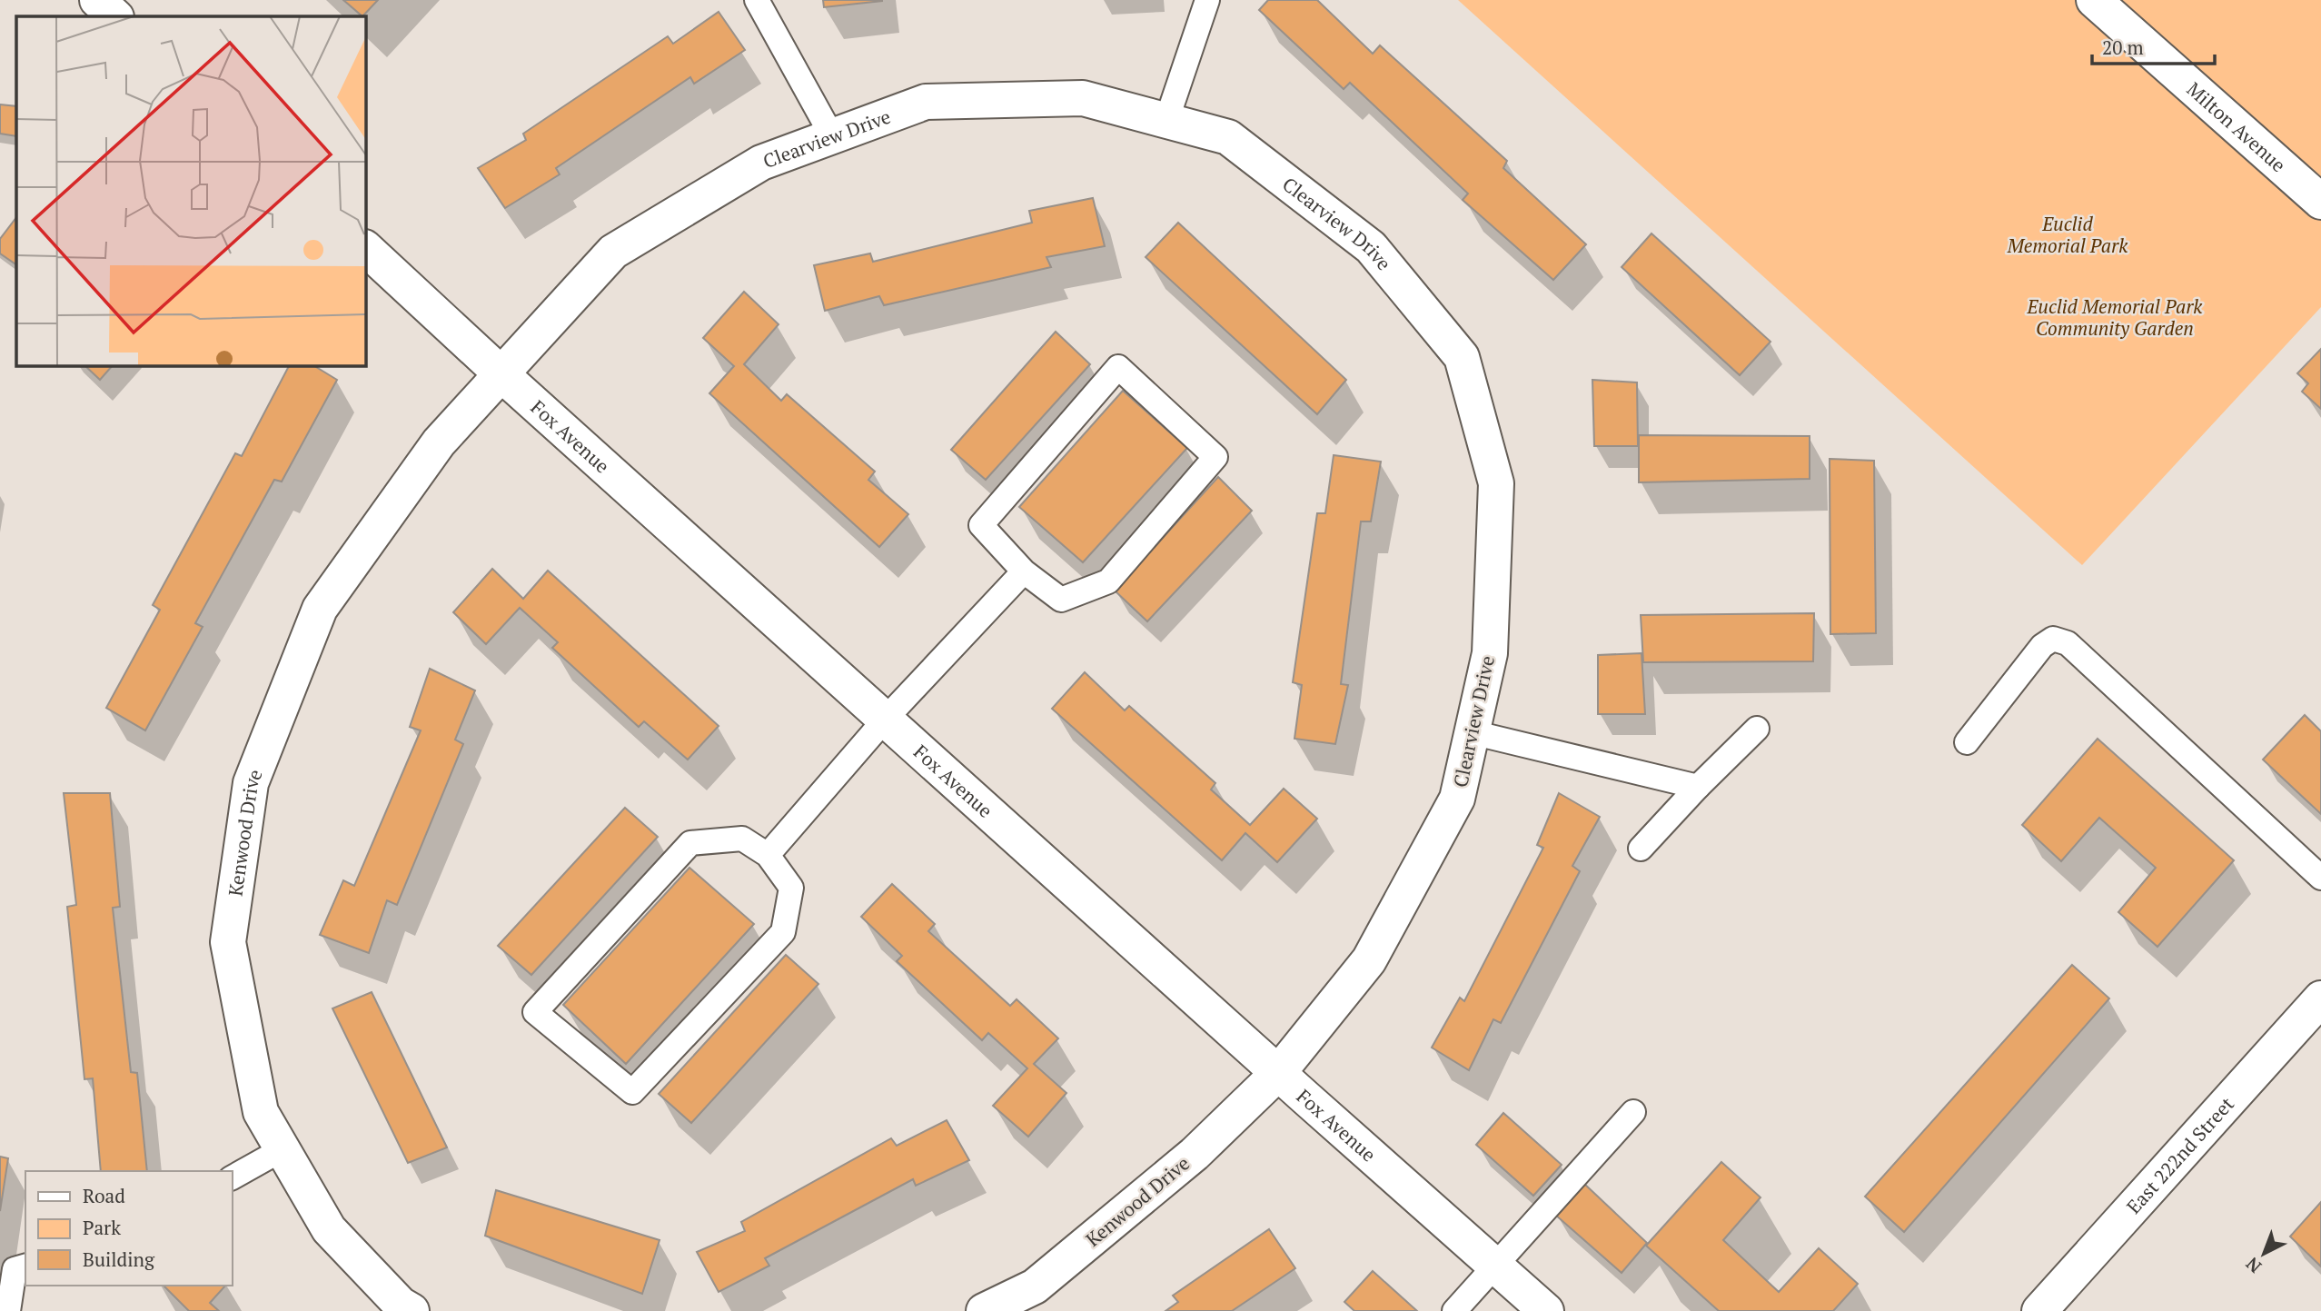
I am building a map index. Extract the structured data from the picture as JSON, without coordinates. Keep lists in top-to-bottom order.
{
  "streets": {
    "street": [
      "Milton Avenue",
      "Clearview Drive",
      "Fox Avenue",
      "Kenwood Drive",
      "East 222nd Street"
    ]
  },
  "crossings": [
    ["Clearview Drive", "Fox Avenue"],
    ["Clearview Drive", "Kenwood Drive"],
    ["Fox Avenue", "Kenwood Drive"]
  ],
  "parks": ["Euclid Memorial Park", "Euclid Memorial Park Community Garden"],
  "legend": ["Road", "Park", "Building"],
  "scale_bar": "20 m",
  "north": "bottom left"
}
